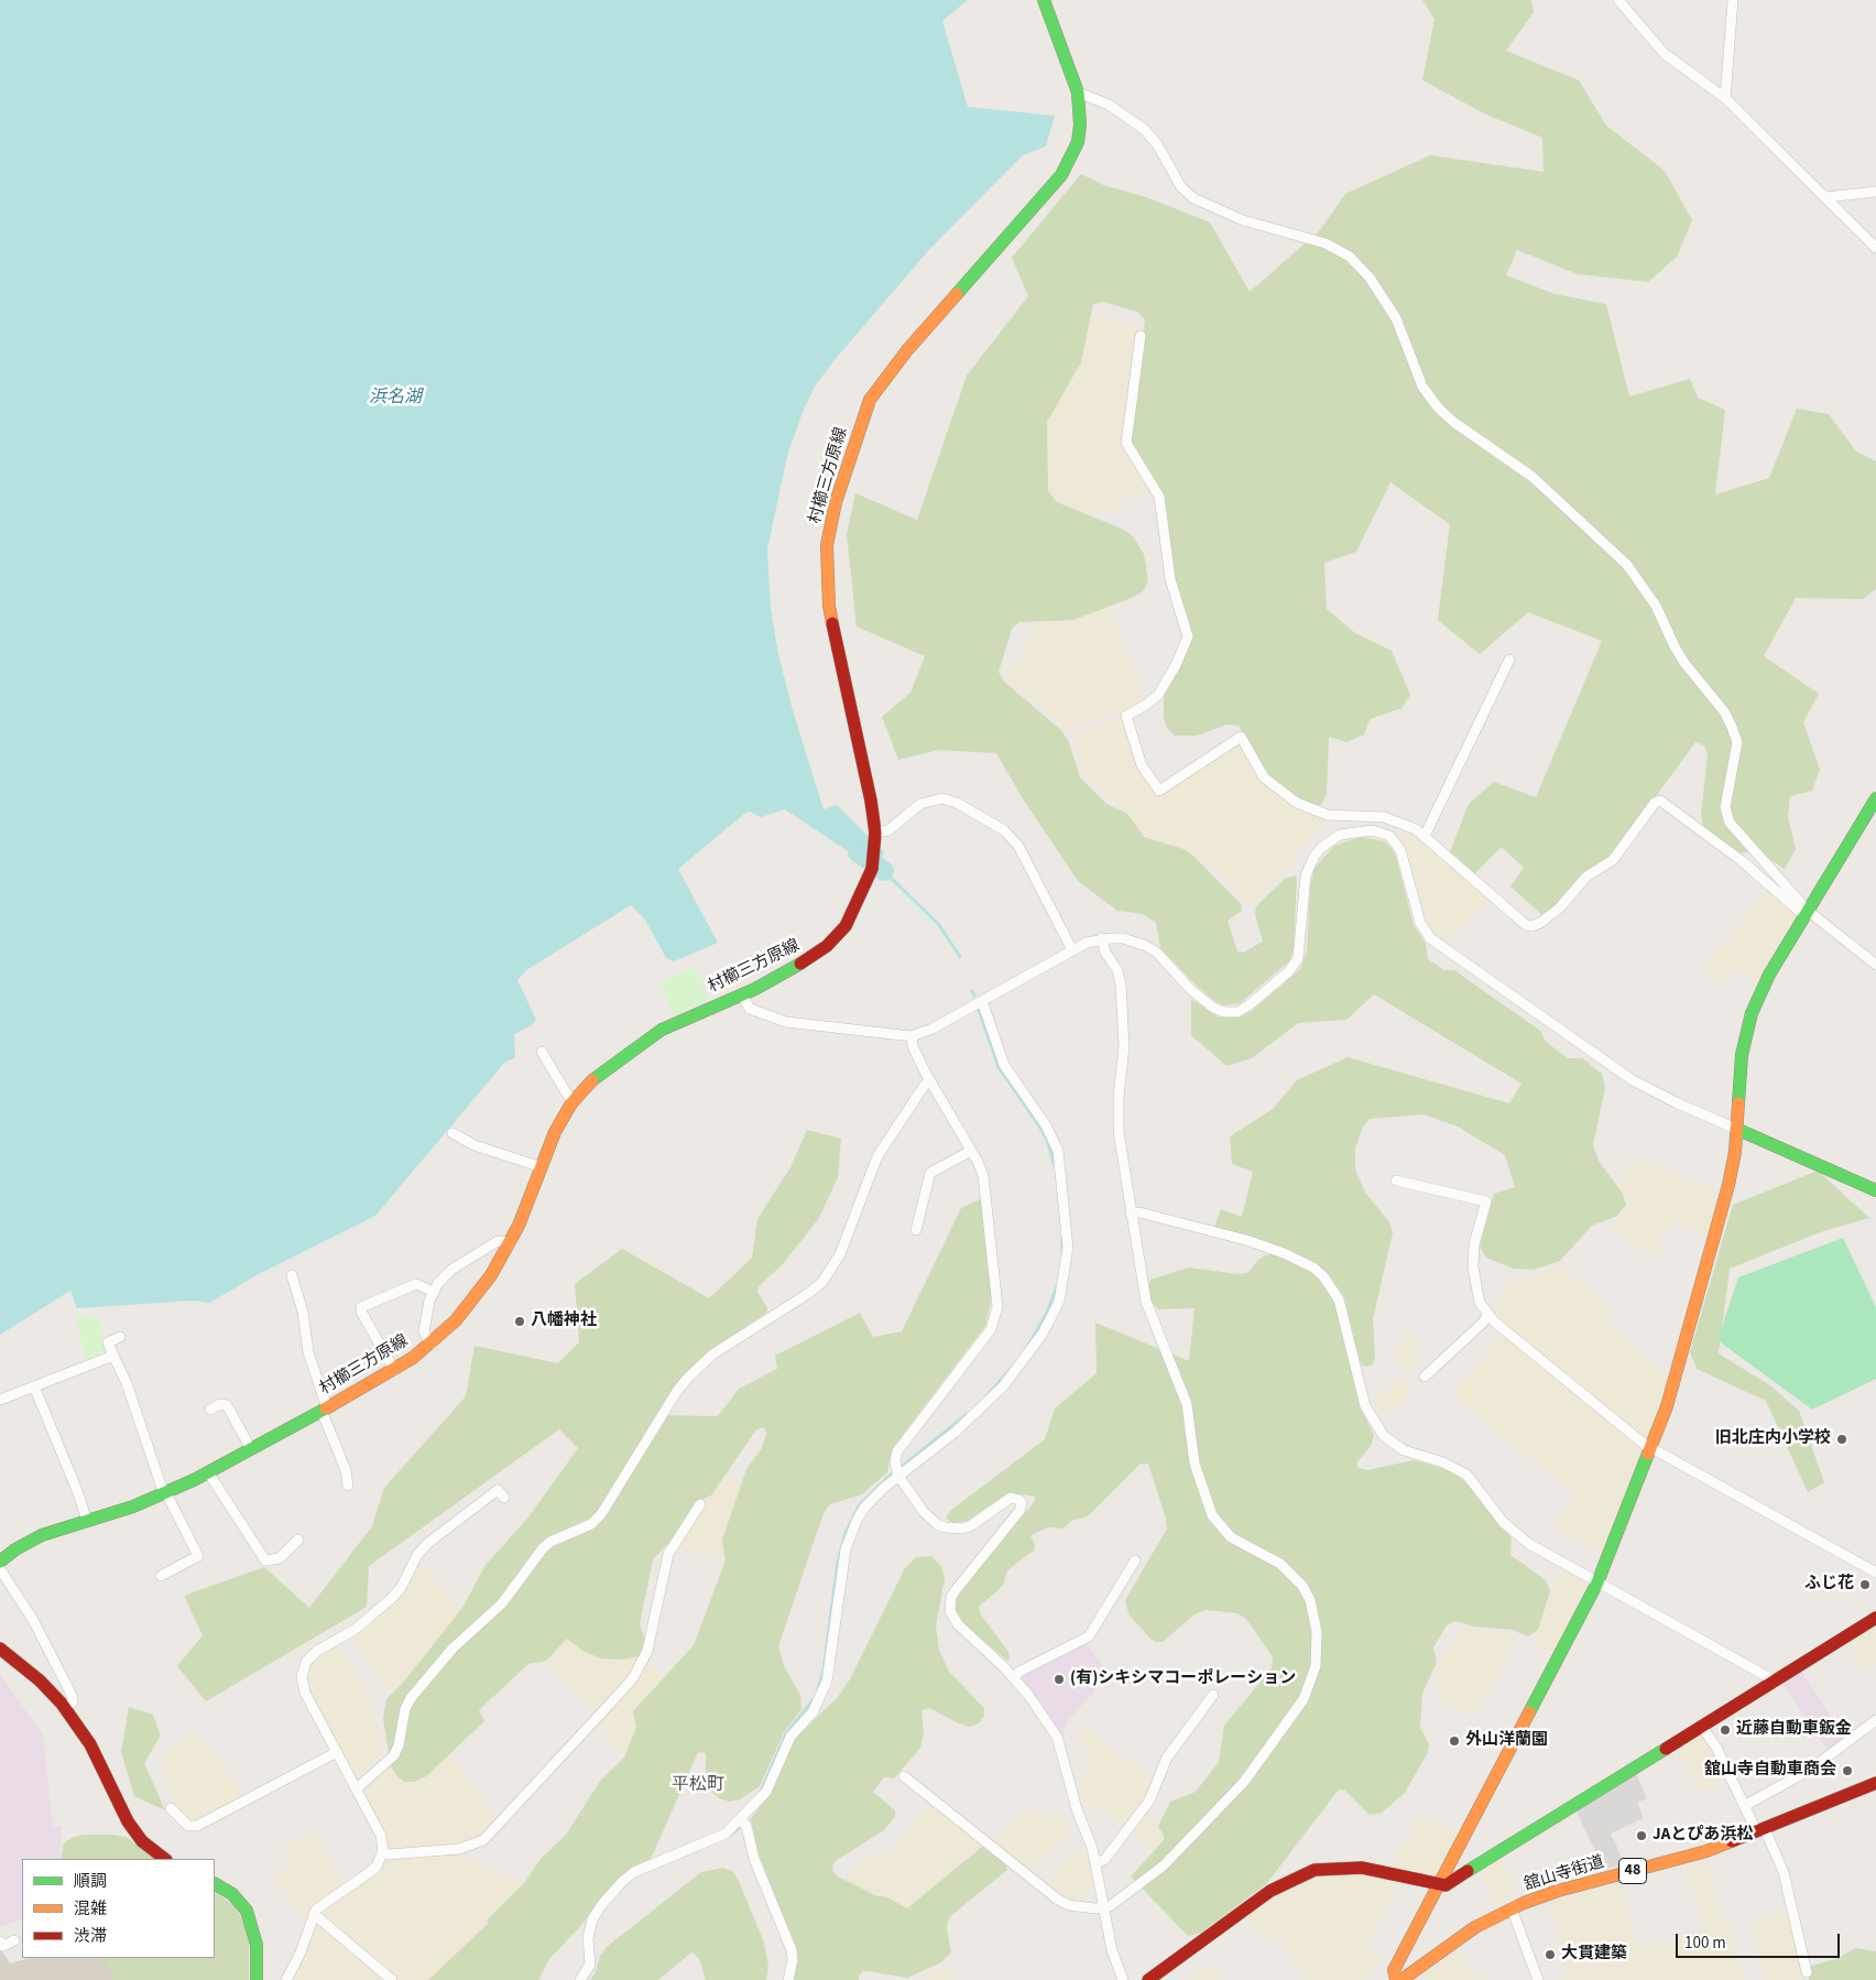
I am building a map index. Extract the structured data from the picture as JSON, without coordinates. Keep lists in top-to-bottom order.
{
  "streets": {
    "street": ["村櫛三方原線", "48", "舘山寺街道"]
  },
  "districts": ["平松町"],
  "water": ["浜名湖"],
  "places": [
    "八幡神社",
    "旧北庄内小学校",
    "ふじ花",
    "(有)シキシマコーポレーション",
    "近藤自動車鈑金",
    "外山洋蘭園",
    "舘山寺自動車商会",
    "JAとぴあ浜松",
    "大貫建築"
  ],
  "legend": ["順調", "混雑", "渋滞"],
  "scale_bar": "100 m"
}
